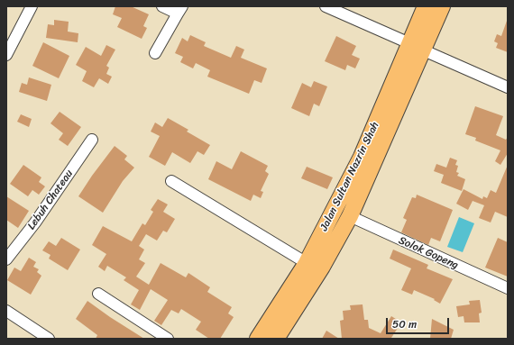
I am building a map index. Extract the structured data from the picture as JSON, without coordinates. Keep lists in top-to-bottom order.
{
  "streets": {
    "highway": ["Jalan Sultan Nazrin Shah"],
    "street": ["Lebuh Chateau", "Solok Gopeng"]
  },
  "crossings": [
    ["Jalan Sultan Nazrin Shah", "Solok Gopeng"]
  ],
  "scale_bar": "50 m"
}
